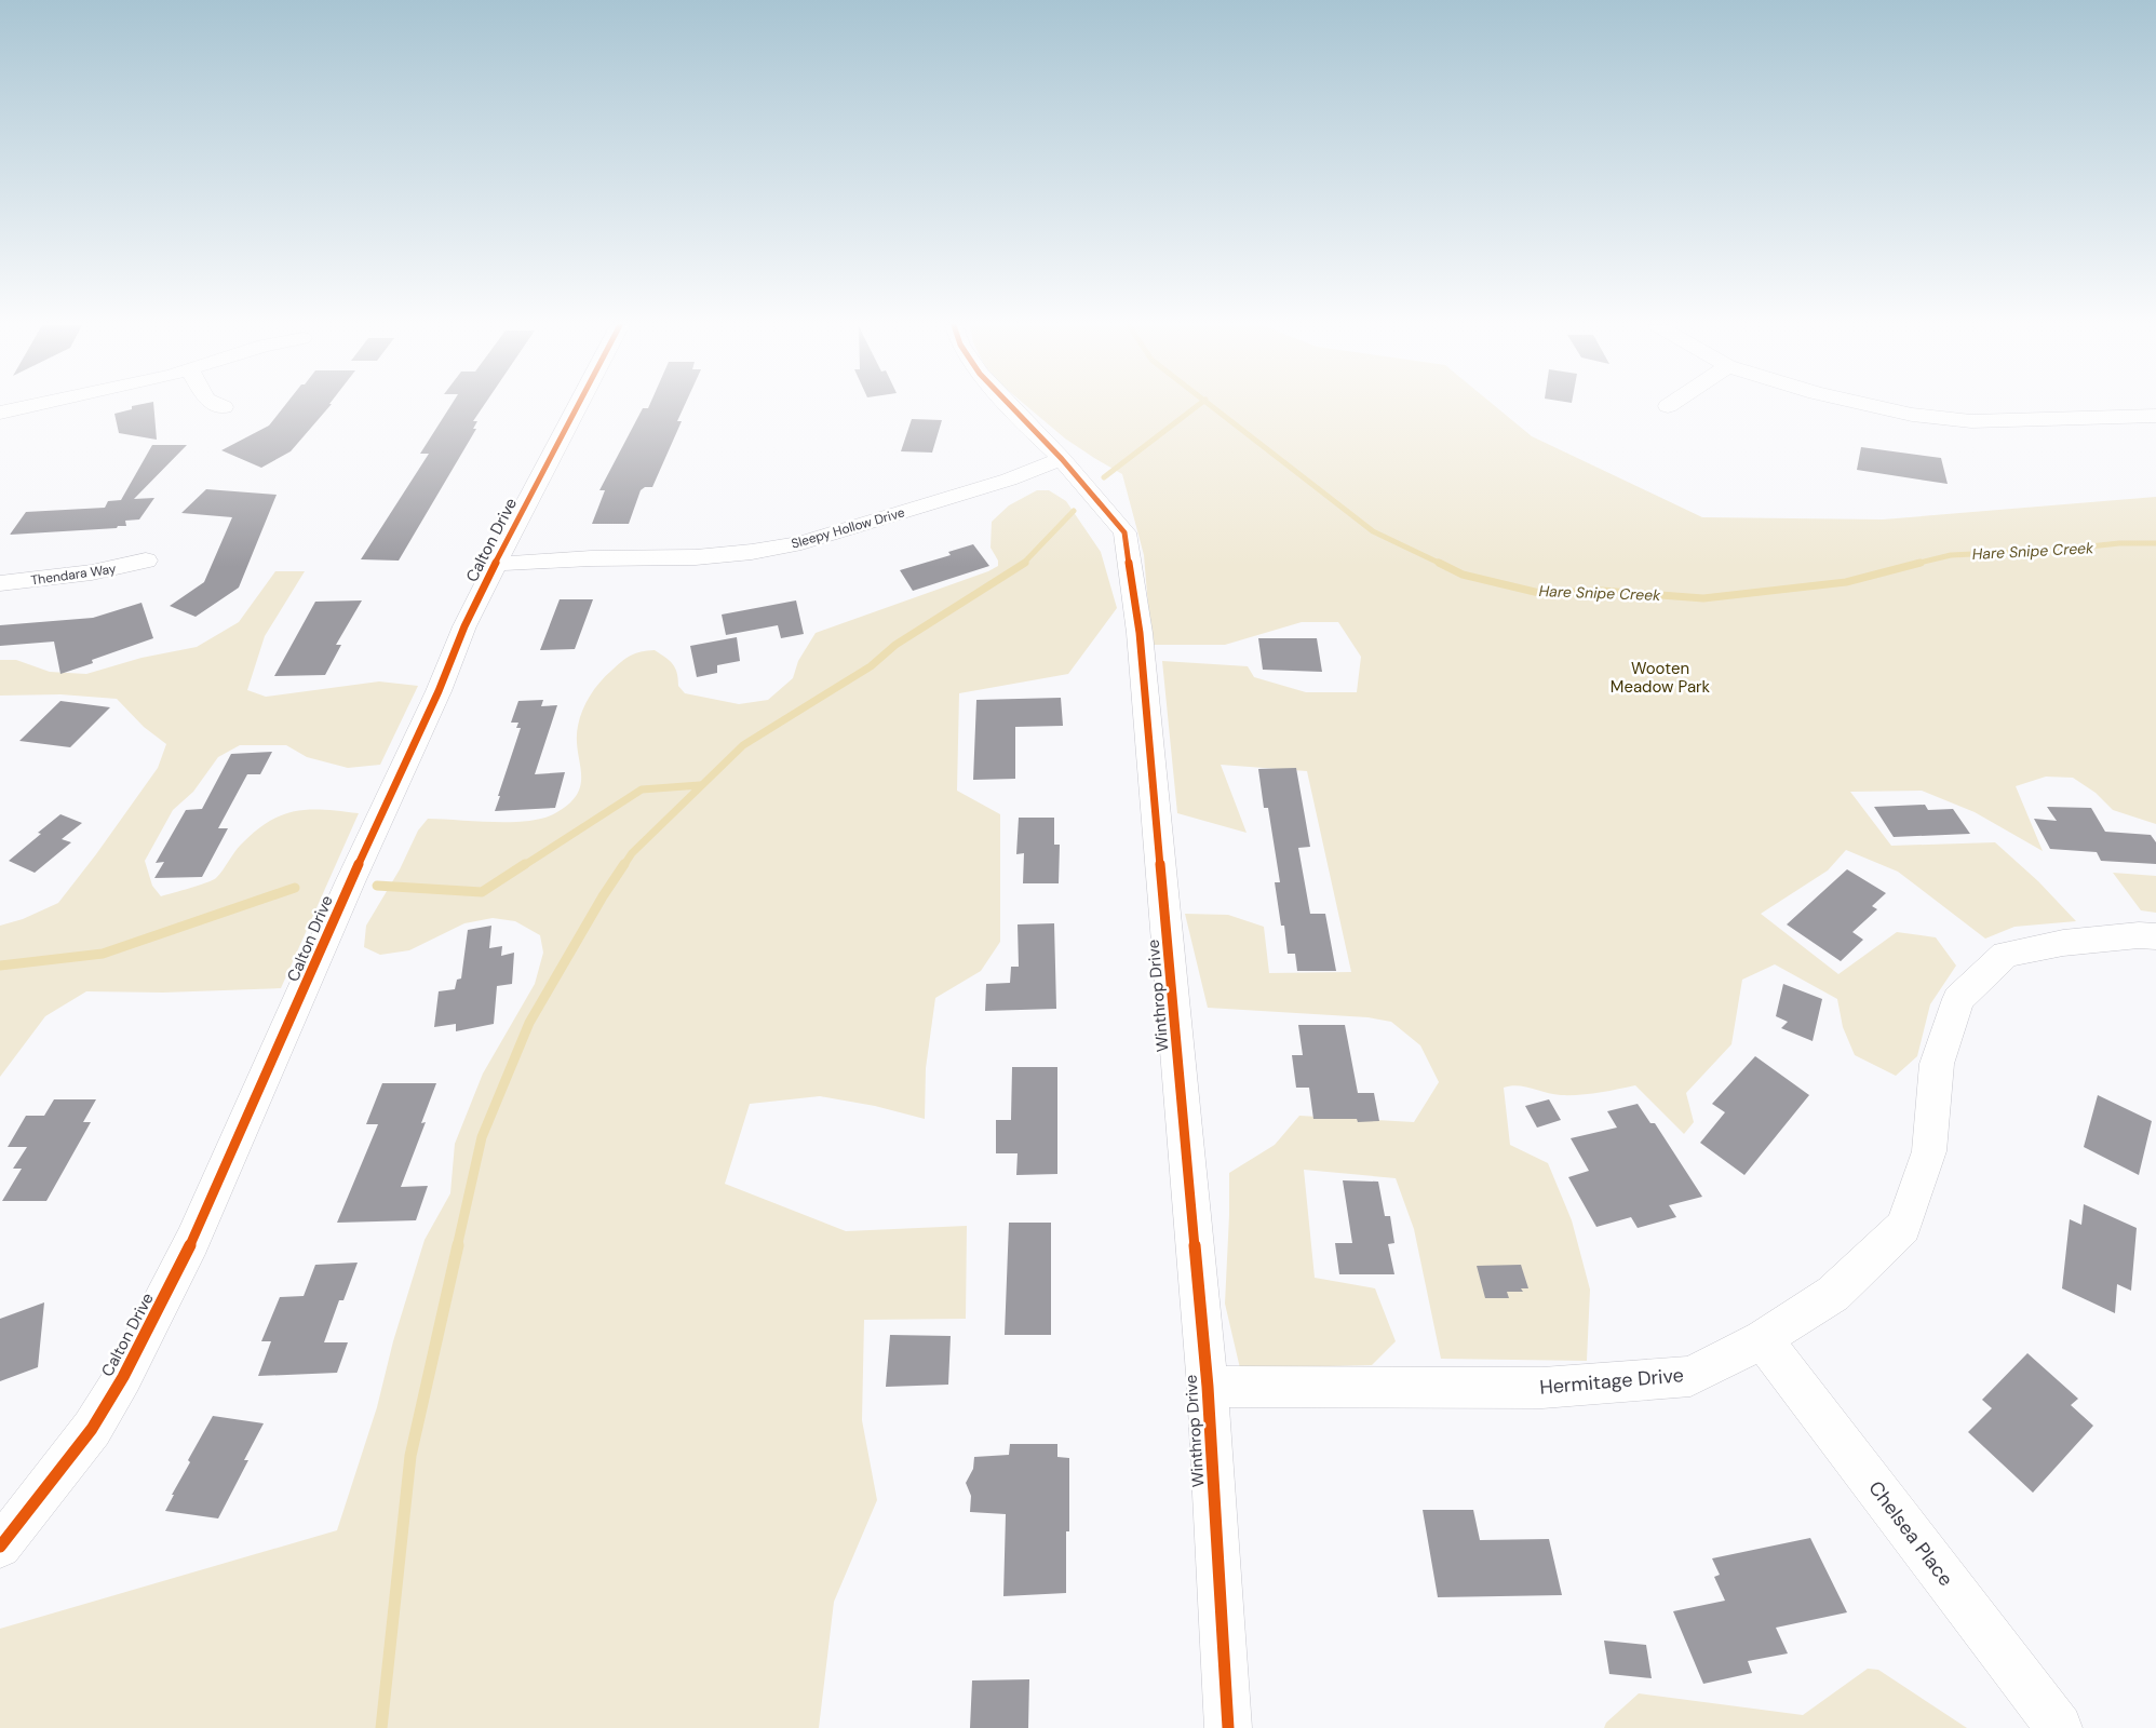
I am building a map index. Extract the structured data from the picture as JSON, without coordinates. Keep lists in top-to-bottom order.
{
  "streets": {
    "street": [
      "Sleepy Hollow Drive",
      "Calton Drive",
      "Thendara Way",
      "Winthrop Drive",
      "Hermitage Drive",
      "Chelsea Place"
    ]
  },
  "crossings": [
    ["Sleepy Hollow Drive", "Calton Drive"],
    ["Sleepy Hollow Drive", "Winthrop Drive"],
    ["Winthrop Drive", "Hermitage Drive"],
    ["Hermitage Drive", "Chelsea Place"]
  ],
  "water": ["Hare Snipe Creek"],
  "parks": ["Wooten Meadow Park"]
}
